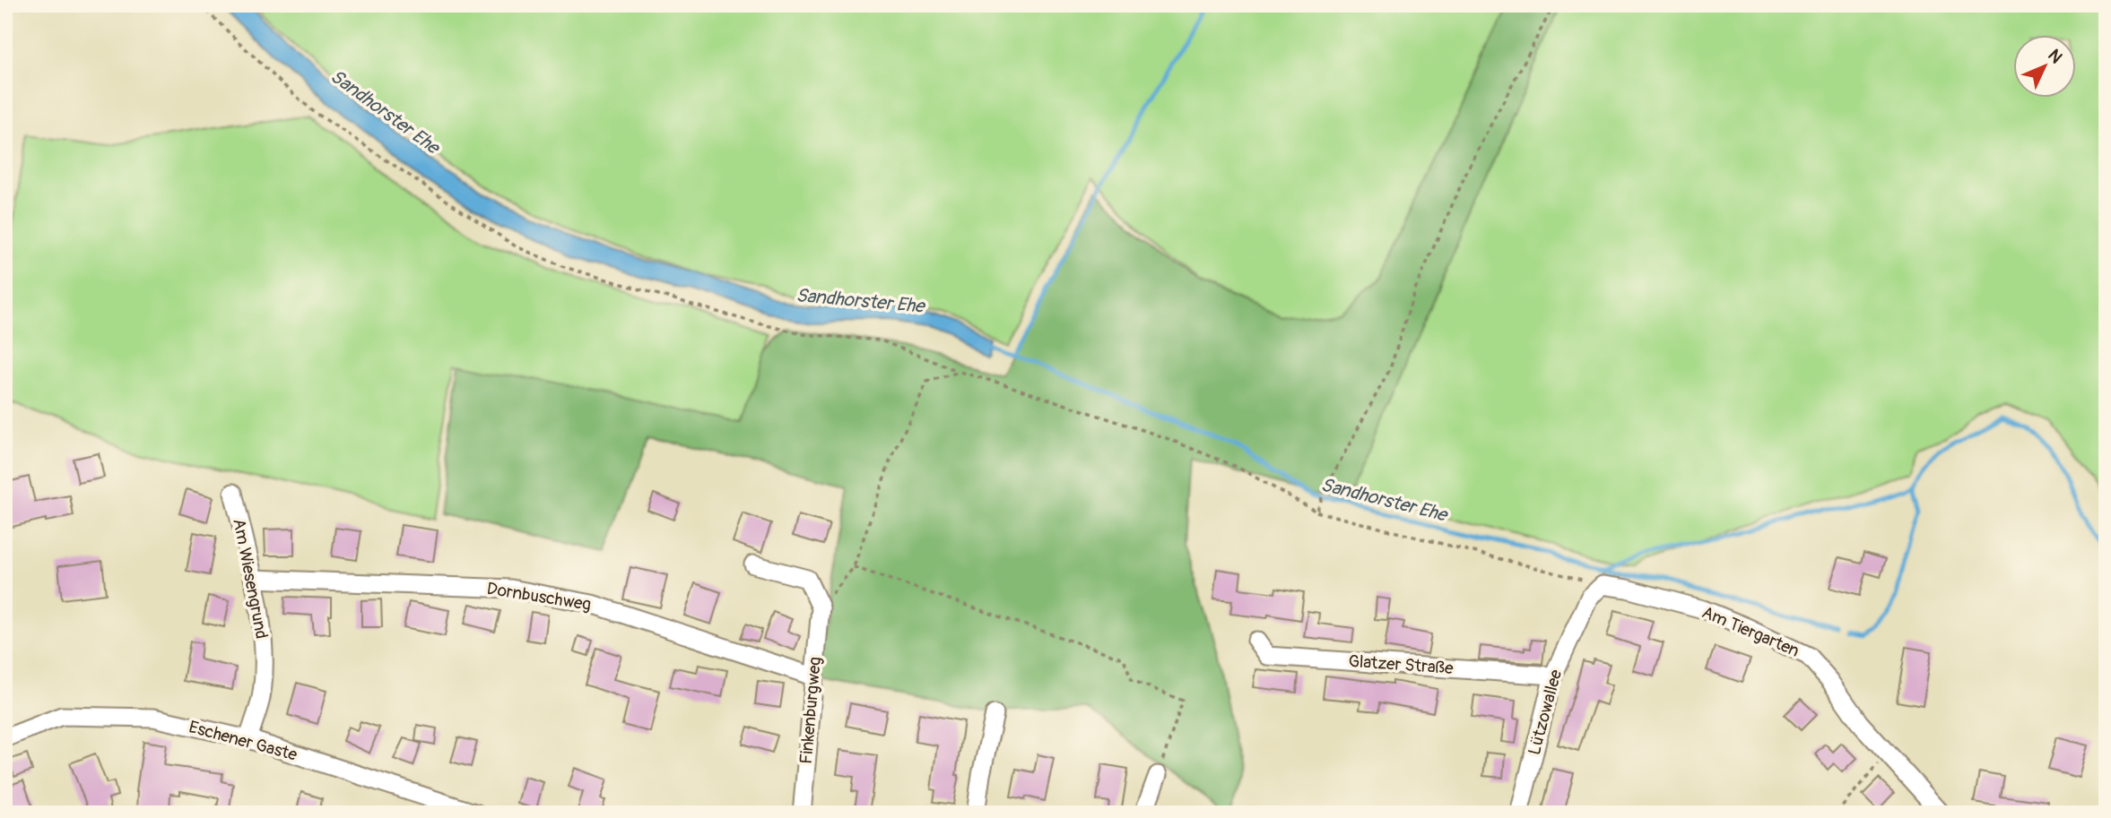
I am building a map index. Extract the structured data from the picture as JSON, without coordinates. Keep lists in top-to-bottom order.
{
  "streets": {
    "street": [
      "Am Wiesengrund",
      "Dornbuschweg",
      "Am Tiergarten",
      "Glatzer Straße",
      "Finkenburgweg",
      "Lützowallee",
      "Eschener Gaste"
    ]
  },
  "crossings": [
    ["Am Wiesengrund", "Dornbuschweg"],
    ["Am Wiesengrund", "Eschener Gaste"],
    ["Dornbuschweg", "Finkenburgweg"],
    ["Am Tiergarten", "Lützowallee"],
    ["Glatzer Straße", "Lützowallee"]
  ],
  "water": ["Sandhorster Ehe"],
  "north": "top right"
}
